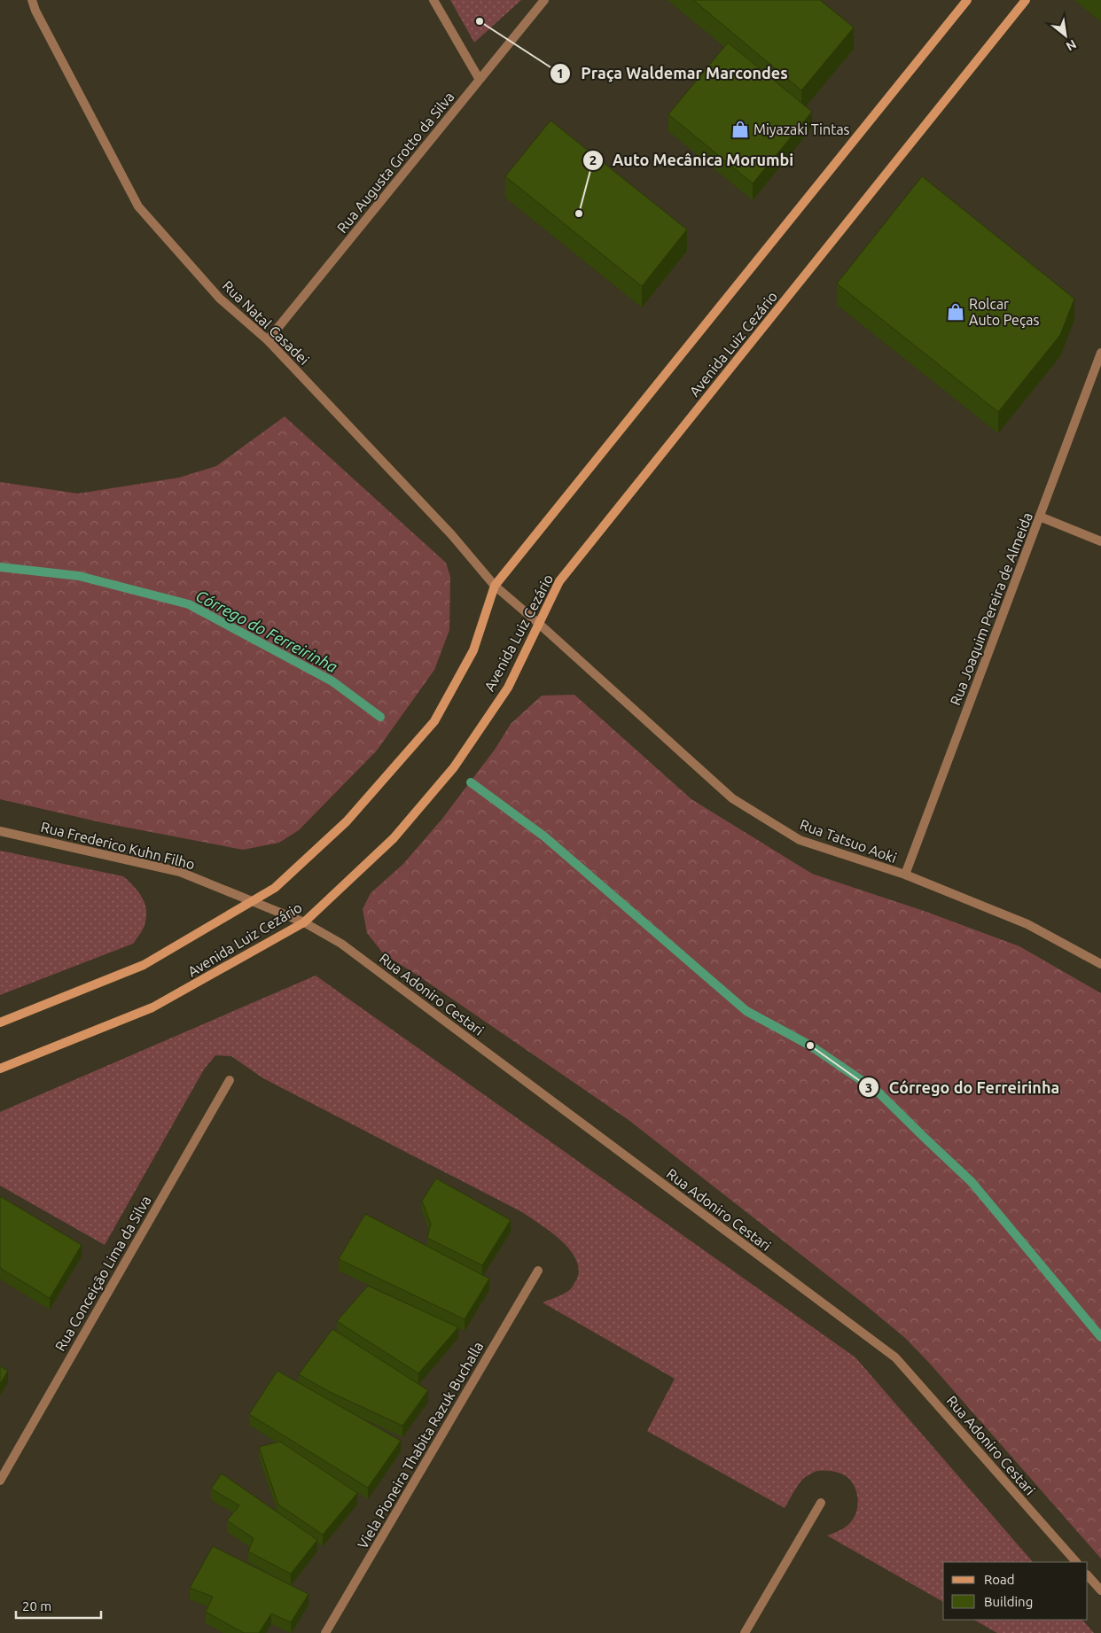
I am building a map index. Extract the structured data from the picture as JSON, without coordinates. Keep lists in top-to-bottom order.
{
  "streets": {
    "street": [
      "Rua Augusta Grotto da Silva",
      "Rua Natal Casadei",
      "Avenida Luiz Cezário",
      "Rua Joaquim Pereira de Almeida",
      "Rua Tatsuo Aoki",
      "Rua Frederico Kuhn Filho",
      "Rua Adoniro Cestari",
      "Rua Conceição Lima da Silva",
      "Viela Pioneira Thabita Razuk Buchalla"
    ]
  },
  "crossings": [
    ["Rua Augusta Grotto da Silva", "Rua Natal Casadei"],
    ["Rua Natal Casadei", "Avenida Luiz Cezário"],
    ["Rua Natal Casadei", "Rua Tatsuo Aoki"],
    ["Avenida Luiz Cezário", "Rua Tatsuo Aoki"],
    ["Avenida Luiz Cezário", "Rua Frederico Kuhn Filho"],
    ["Avenida Luiz Cezário", "Rua Adoniro Cestari"],
    ["Rua Joaquim Pereira de Almeida", "Rua Tatsuo Aoki"],
    ["Rua Frederico Kuhn Filho", "Rua Adoniro Cestari"]
  ],
  "water": ["Córrego do Ferreirinha"],
  "places": {
    "other": ["Praça Waldemar Marcondes", "Auto Mecânica Morumbi", "Córrego do Ferreirinha"],
    "shop": ["Miyazaki Tintas", "Rolcar Auto Peças"]
  },
  "legend": ["Road", "Building"],
  "scale_bar": "20 m",
  "north": "bottom right"
}
